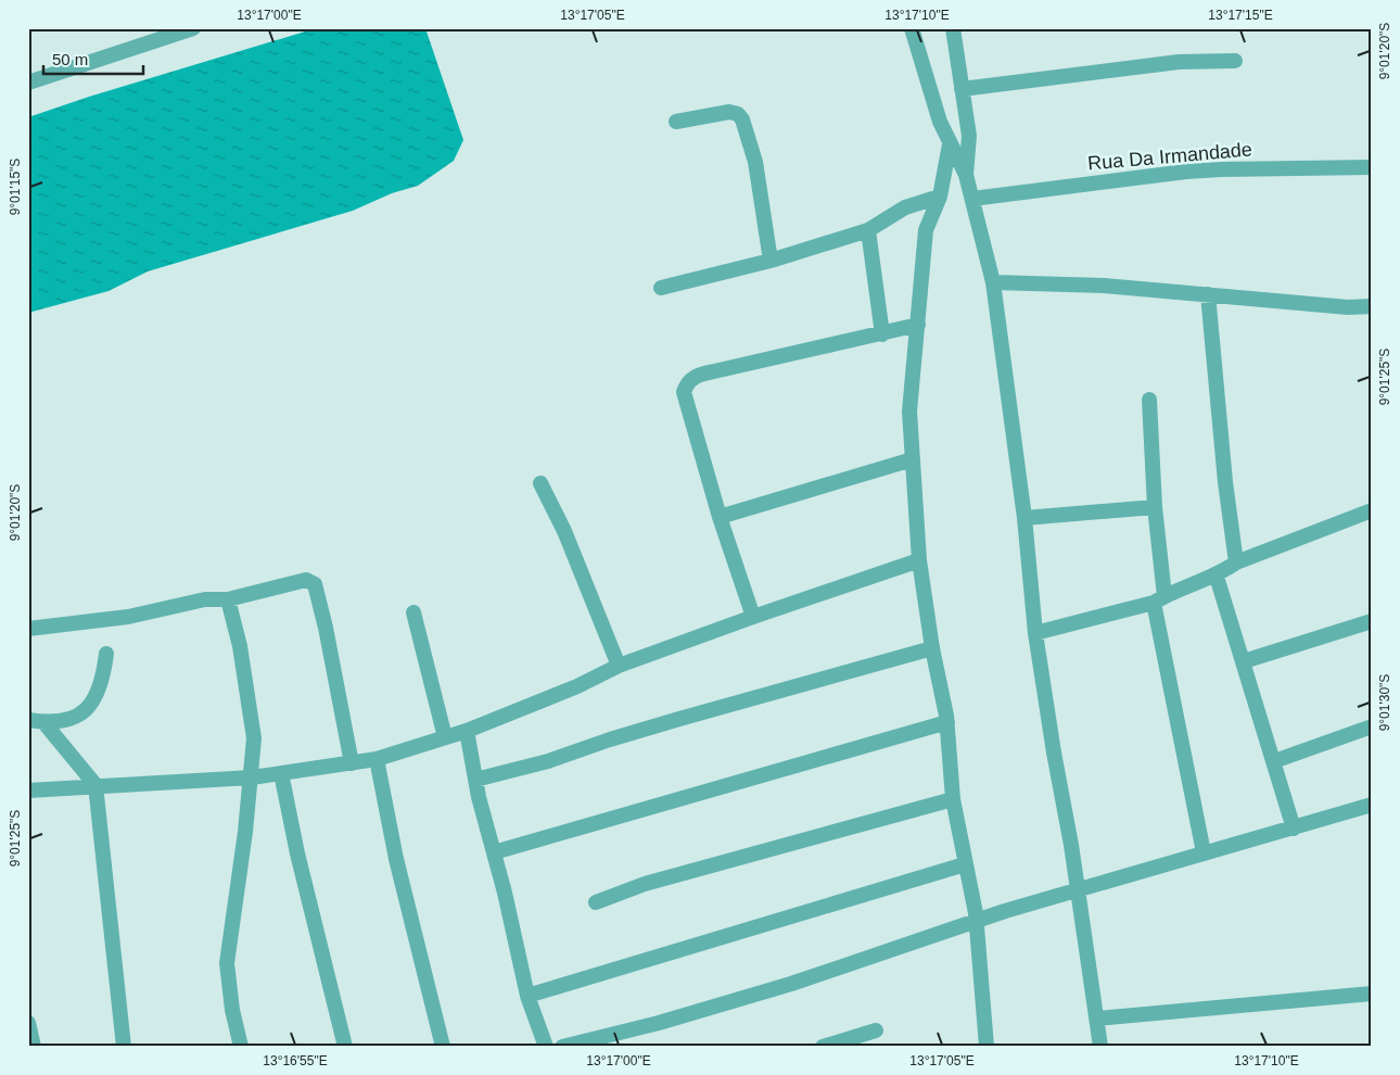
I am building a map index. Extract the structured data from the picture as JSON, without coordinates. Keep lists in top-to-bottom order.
{
  "streets": {
    "street": ["Rua Da Irmandade"]
  },
  "scale_bar": "50 m",
  "coordinates": [
    "13°17'00\"E",
    "13°17'05\"E",
    "13°17'10\"E",
    "13°17'15\"E",
    "9°01'20\"S",
    "9°01'15\"S",
    "9°01'25\"S",
    "9°01'30\"S",
    "13°16'55\"E"
  ]
}
